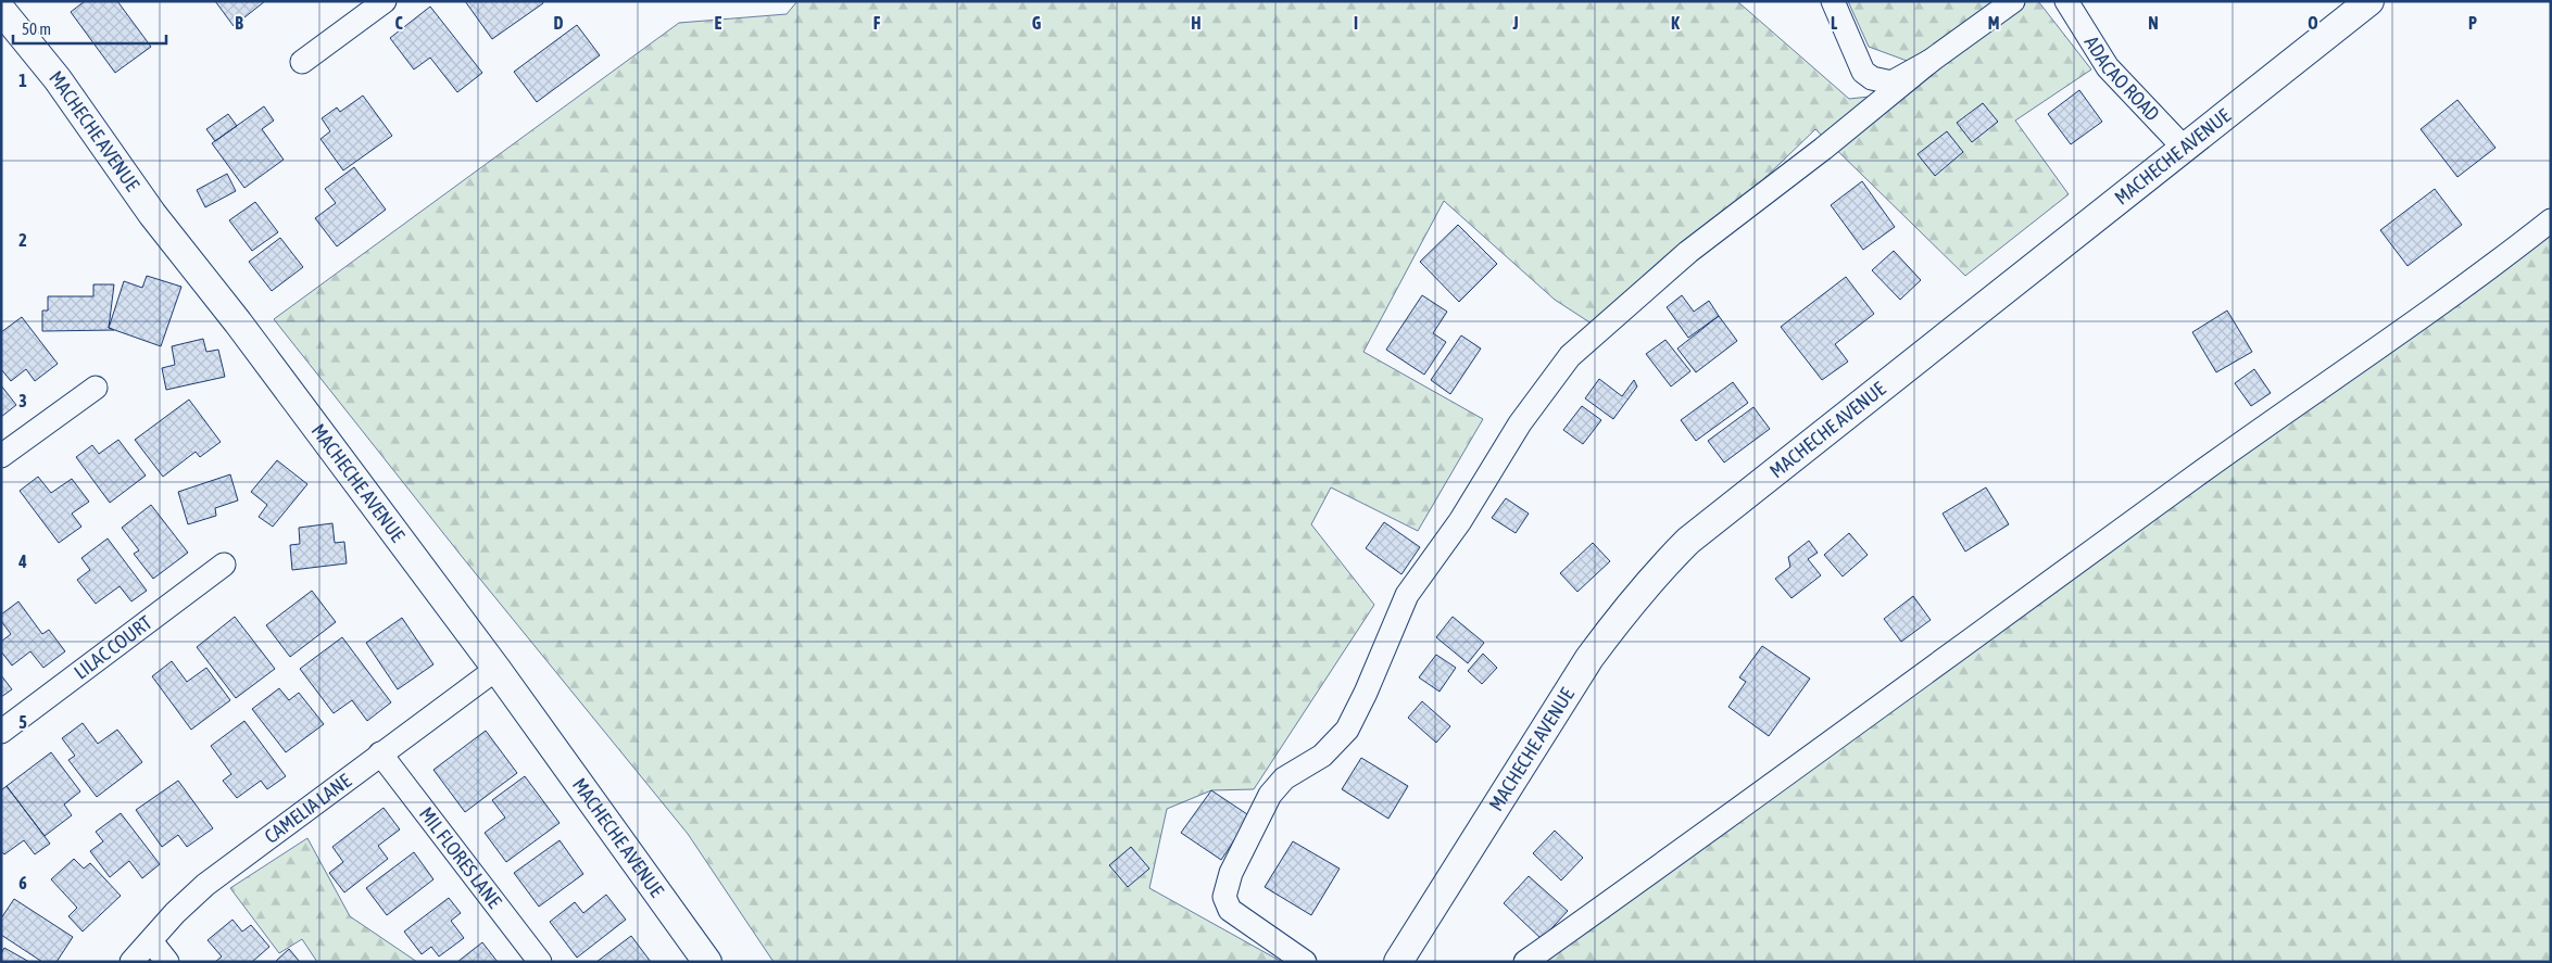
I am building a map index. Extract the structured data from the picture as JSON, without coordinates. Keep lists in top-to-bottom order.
{
  "streets": {
    "main road": ["MACHECHE AVENUE"],
    "street": [
      "ADACAO ROAD",
      "LILAC COURT",
      "CAMELIA LANE",
      "MIL FLORES LANE"
    ]
  },
  "crossings": [
    ["ADACAO ROAD", "MACHECHE AVENUE"],
    ["MACHECHE AVENUE", "CAMELIA LANE"],
    ["CAMELIA LANE", "MIL FLORES LANE"]
  ],
  "scale_bar": "50 m",
  "grid": {
    "columns": [
      "B",
      "C",
      "D",
      "E",
      "F",
      "G",
      "H",
      "I",
      "J",
      "K",
      "L",
      "M",
      "N",
      "O",
      "P"
    ],
    "rows": [
      "1",
      "2",
      "3",
      "4",
      "5",
      "6"
    ]
  }
}
